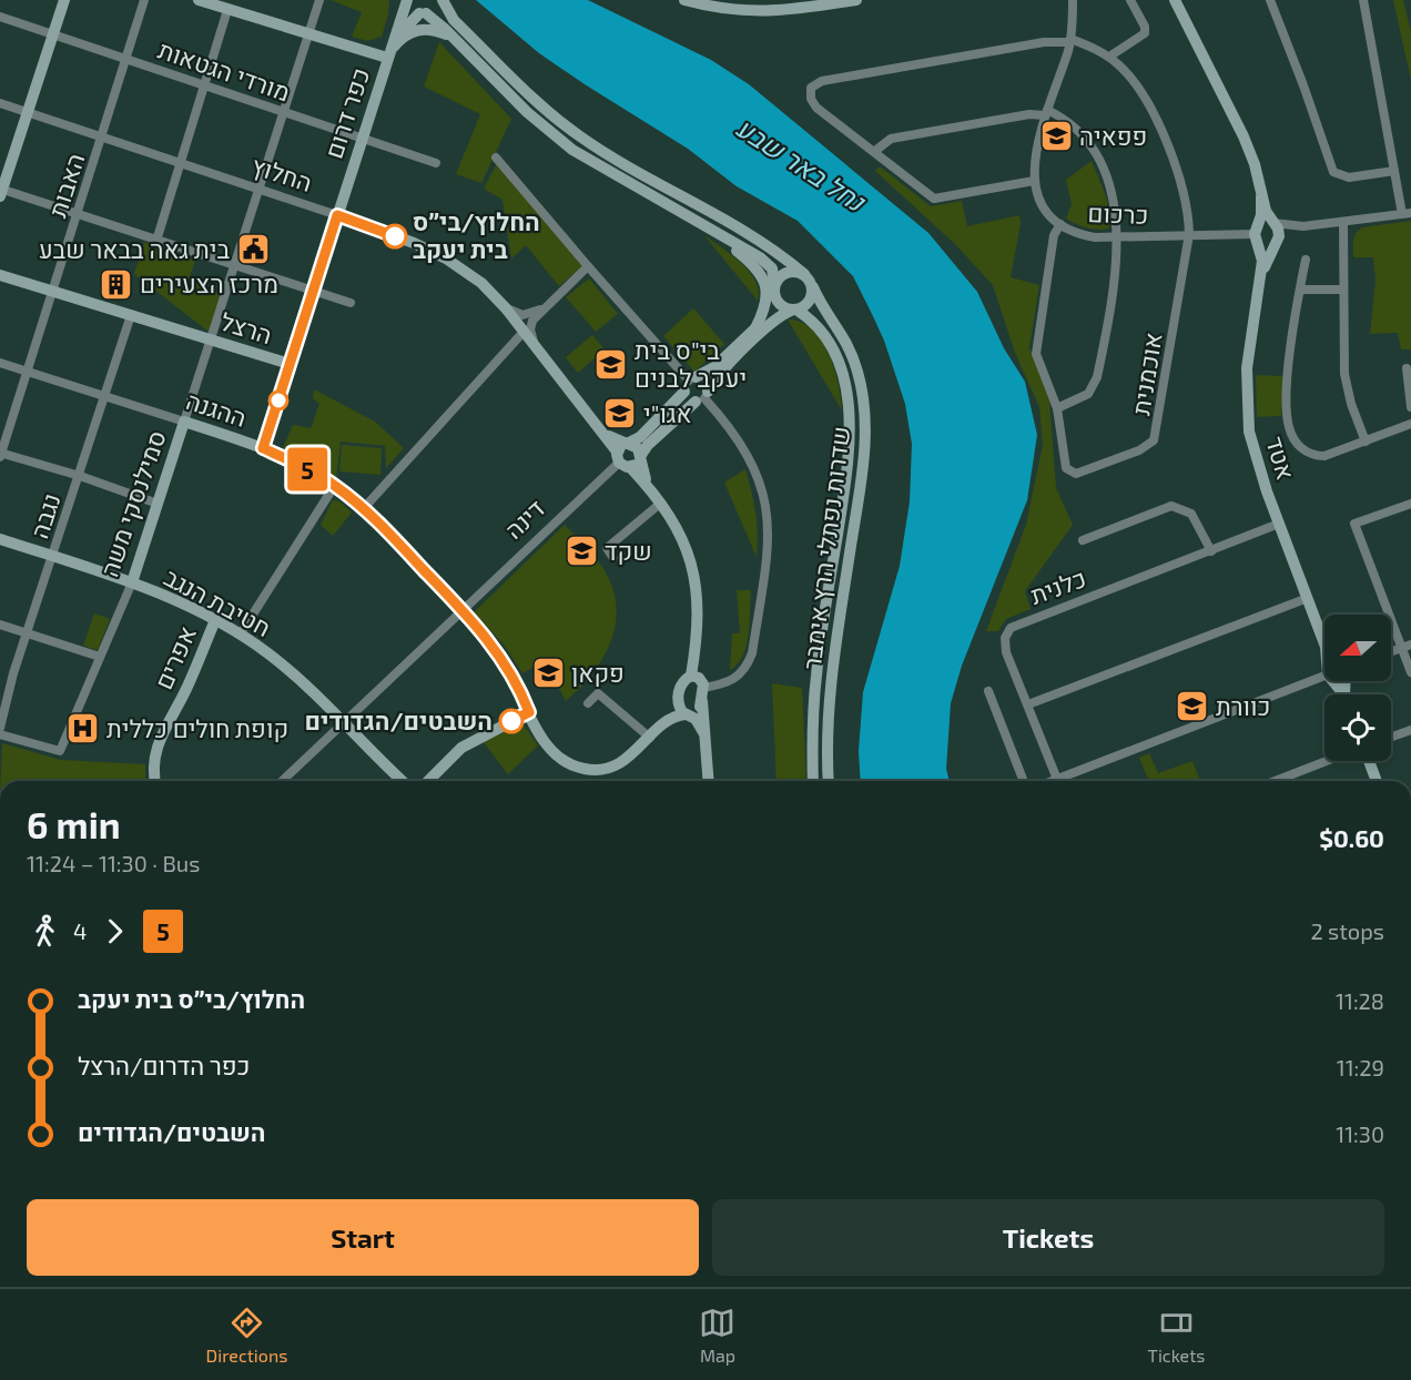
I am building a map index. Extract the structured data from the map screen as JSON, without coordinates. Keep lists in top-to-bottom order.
{
  "streets": {
    "street": [
      "מורדי הגטאות",
      "כפר דרום",
      "החלוץ",
      "האבות",
      "כרכום",
      "הרצל",
      "אוכמנית",
      "ההגנה",
      "אטד",
      "סמילנסקי משה",
      "נגבה",
      "דינה",
      "שדרות נפתלי הרץ אימבר",
      "כלנית",
      "חטיבת הנגב",
      "אפרים"
    ]
  },
  "crossings": [
    ["מורדי הגטאות", "כפר דרום"],
    ["מורדי הגטאות", "האבות"],
    ["מורדי הגטאות", "סמילנסקי משה"],
    ["כפר דרום", "החלוץ"],
    ["כפר דרום", "הרצל"],
    ["כפר דרום", "ההגנה"],
    ["החלוץ", "האבות"],
    ["החלוץ", "סמילנסקי משה"],
    ["החלוץ", "דינה"],
    ["האבות", "הרצל"],
    ["האבות", "ההגנה"],
    ["כרכום", "אוכמנית"],
    ["כרכום", "אטד"],
    ["הרצל", "סמילנסקי משה"],
    ["הרצל", "נגבה"],
    ["ההגנה", "סמילנסקי משה"],
    ["ההגנה", "נגבה"],
    ["ההגנה", "דינה"],
    ["אטד", "כלנית"],
    ["סמילנסקי משה", "חטיבת הנגב"],
    ["נגבה", "חטיבת הנגב"],
    ["דינה", "שדרות נפתלי הרץ אימבר"],
    ["דינה", "חטיבת הנגב"],
    ["חטיבת הנגב", "אפרים"]
  ],
  "water": ["נחל באר שבע"],
  "places": {
    "school or university": [
      "פפאיה",
      "בי\"ס בית יעקב לבנים",
      "אגו\"י",
      "שקד",
      "פקאן",
      "כוורת"
    ],
    "other": ["החלוץ/בי״ס בית יעקב", "השבטים/הגדודים"],
    "public building": ["בית גאה בבאר שבע"],
    "building": ["מרכז הצעירים"],
    "hospital": ["קופת חולים כללית"]
  },
  "lines": ["bus line 5"],
  "north": "left",
  "page": {
    "on_map": "5",
    "heading": ["6 min", "11:24 – 11:30 · Bus", "$0.60"],
    "legs": ["4", "5", "2 stops"],
    "list": [
      {
        "name": "החלוץ/בי״ס בית יעקב",
        "value": "11:28"
      },
      {
        "name": "כפר הדרום/הרצל",
        "value": "11:29"
      },
      {
        "name": "השבטים/הגדודים",
        "value": "11:30"
      }
    ],
    "buttons": ["Start", "Tickets"],
    "tabs": ["Directions", "Map", "Tickets"]
  }
}
